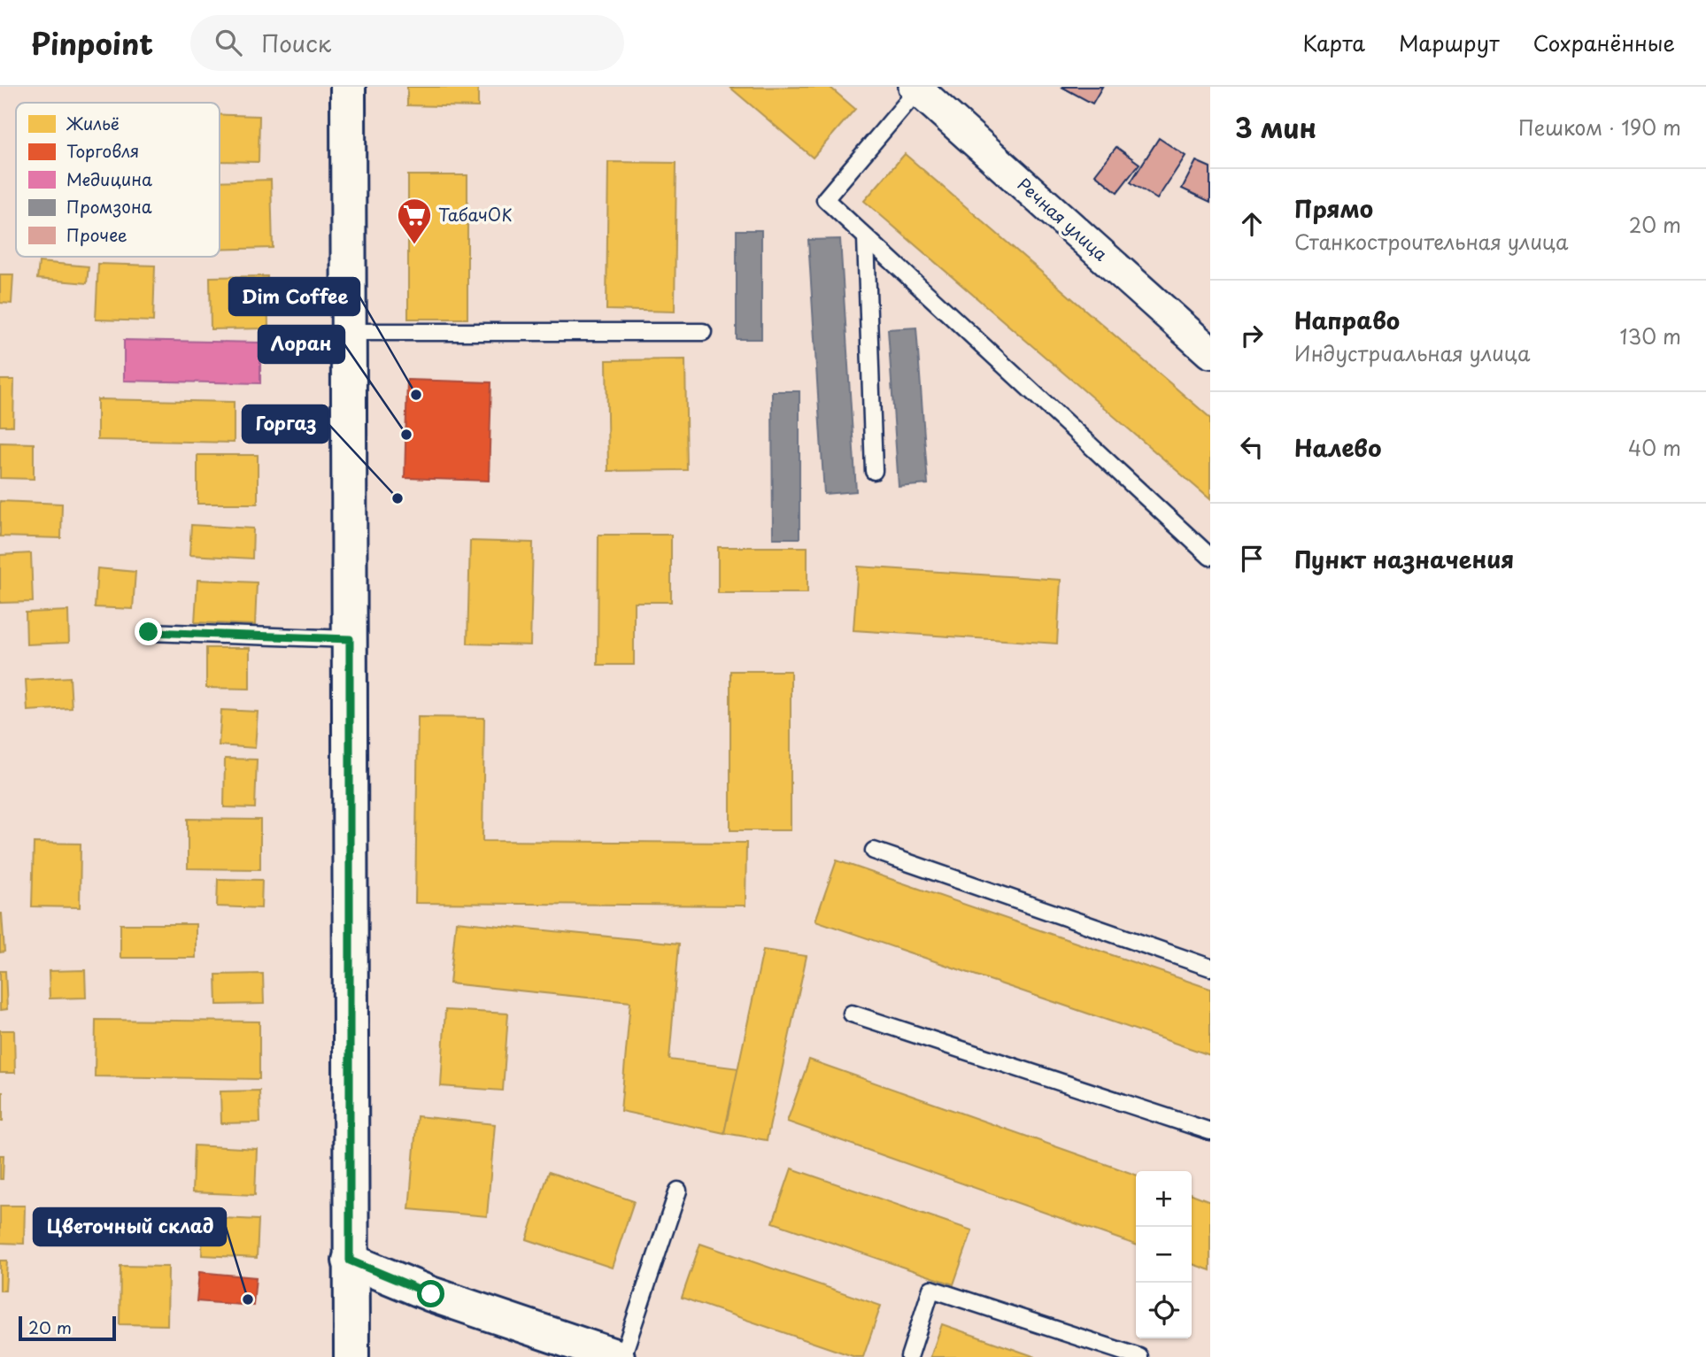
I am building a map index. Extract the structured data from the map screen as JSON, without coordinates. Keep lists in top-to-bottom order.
{
  "streets": {
    "street": ["Речная улица"]
  },
  "places": {
    "supermarket": ["ТабачОК"],
    "other": [
      "Dim Coffee",
      "Лоран",
      "Горгаз",
      "Цветочный склад"
    ]
  },
  "legend": [
    "Жильё",
    "Торговля",
    "Медицина",
    "Промзона",
    "Прочее"
  ],
  "scale_bar": "20 m",
  "page": {
    "header": "Pinpoint",
    "search": "Поиск",
    "nav": ["Карта", "Маршрут", "Сохранённые"],
    "heading": ["3 мин", "Пешком · 190 m"],
    "list": [
      ["Прямо", "Станкостроительная улица", "20 m"],
      ["Направо", "Индустриальная улица", "130 m"],
      ["Налево", "40 m"],
      "Пункт назначения"
    ],
    "map_buttons": ["+", "−"],
    "scale": "20 m"
  }
}
